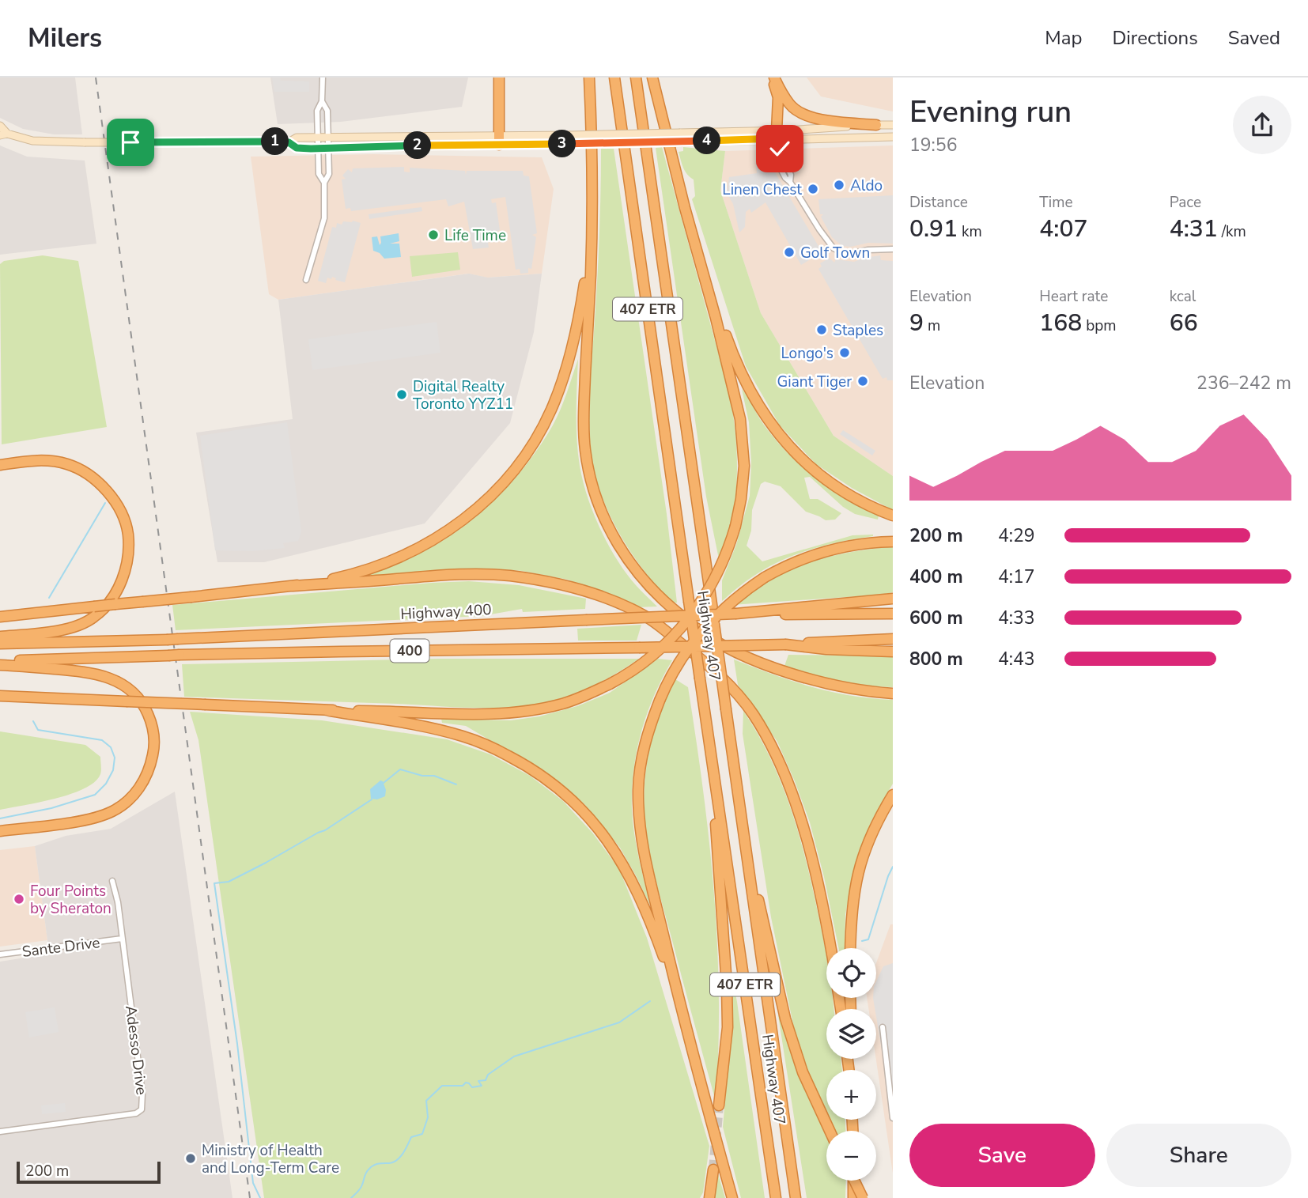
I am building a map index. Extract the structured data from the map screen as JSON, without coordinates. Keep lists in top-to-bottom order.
{
  "streets": {
    "highway": [
      "407 ETR",
      "Highway 400",
      "Highway 407",
      "400"
    ],
    "street": ["Sante Drive", "Adesso Drive"]
  },
  "crossings": [
    ["Sante Drive", "Adesso Drive"]
  ],
  "places": [
    "Aldo",
    "Linen Chest",
    "Life Time",
    "Golf Town",
    "Staples",
    "Longo's",
    "Giant Tiger",
    "Digital Realty Toronto YYZ11",
    "Four Points by Sheraton",
    "Ministry of Health and Long-Term Care"
  ],
  "scale_bar": "200 m",
  "page": {
    "header": "Milers",
    "nav": ["Map", "Directions", "Saved"],
    "heading": ["Evening run", "19:56"],
    "pins": [
      "4",
      "1",
      "3",
      "2"
    ],
    "stats": [
      ["Distance", "0.91 km"],
      ["Time", "4:07"],
      ["Pace", "4:31 /km"],
      ["Elevation", "9 m"],
      ["Heart rate", "168 bpm"],
      ["kcal", "66"]
    ],
    "chart": ["Elevation", "236–242 m"],
    "list": [
      {
        "name": "200 m",
        "note": "4:29"
      },
      {
        "name": "400 m",
        "note": "4:17"
      },
      {
        "name": "600 m",
        "note": "4:33"
      },
      {
        "name": "800 m",
        "note": "4:43"
      }
    ],
    "map_buttons": ["+", "−"],
    "buttons": ["Save", "Share"],
    "scale": "200 m"
  }
}
